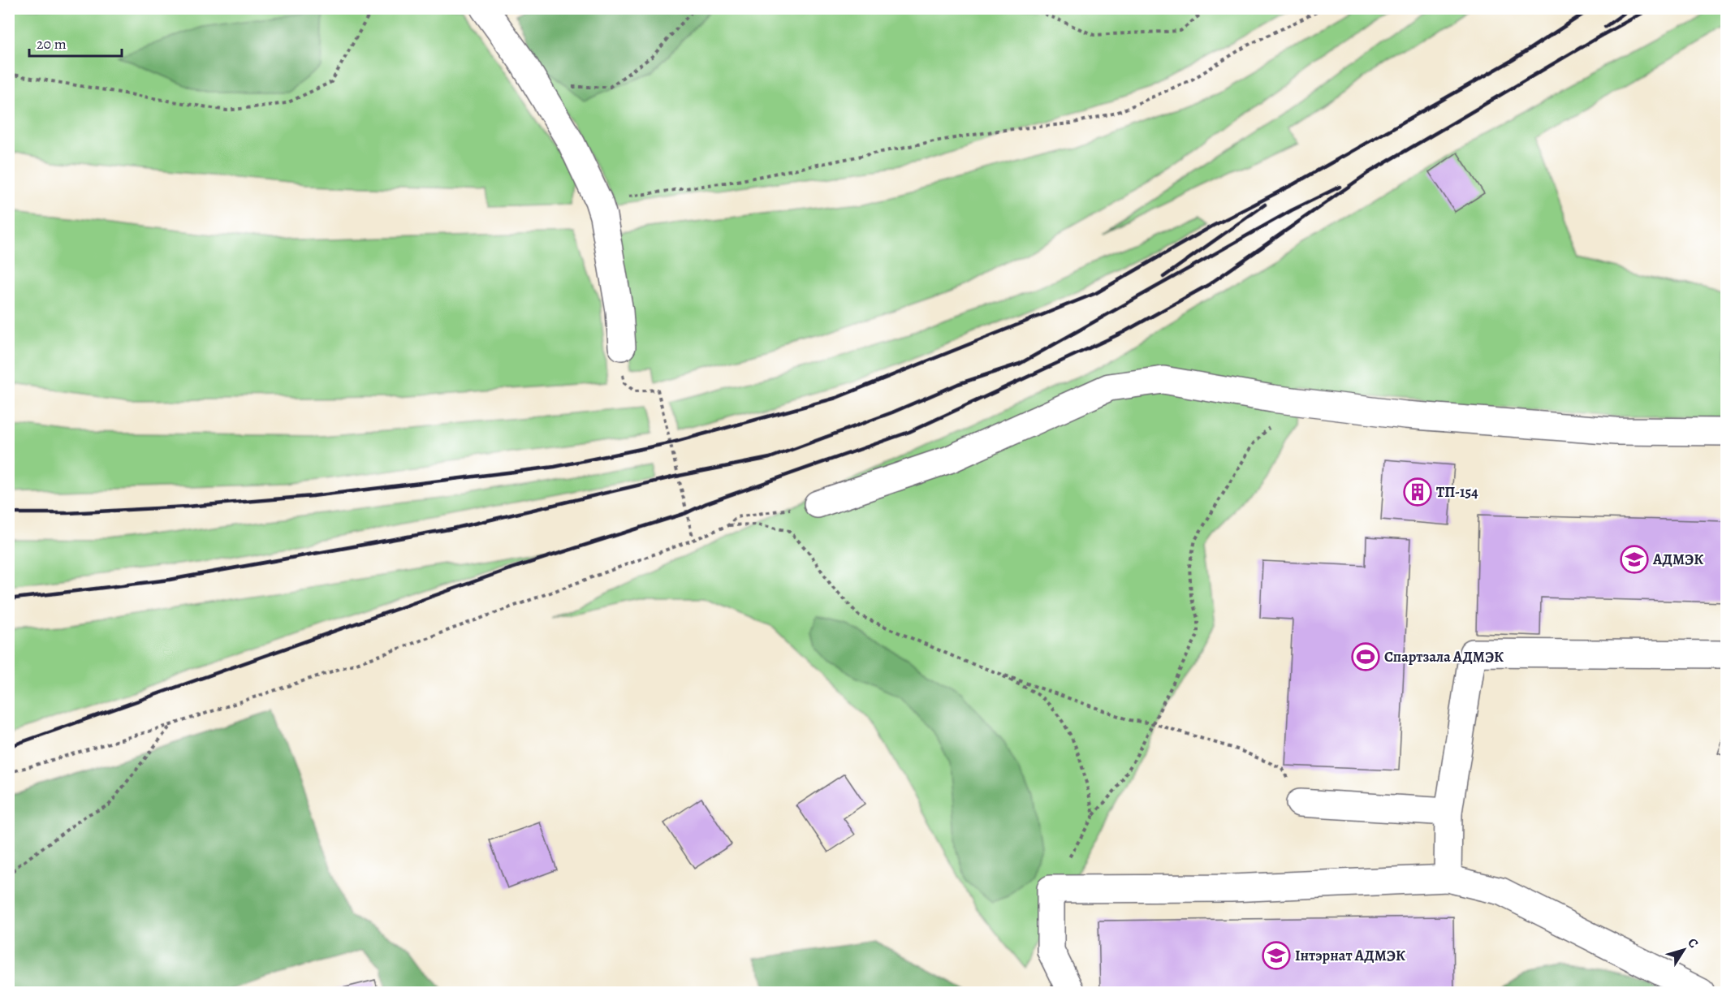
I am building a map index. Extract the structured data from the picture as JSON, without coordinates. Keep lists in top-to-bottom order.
{
  "places": {
    "building": ["ТП-154"],
    "school or university": ["АДМЭК", "Інтэрнат АДМЭК"],
    "sports": ["Спартзала АДМЭК"]
  },
  "scale_bar": "20 m",
  "north": "top right"
}
